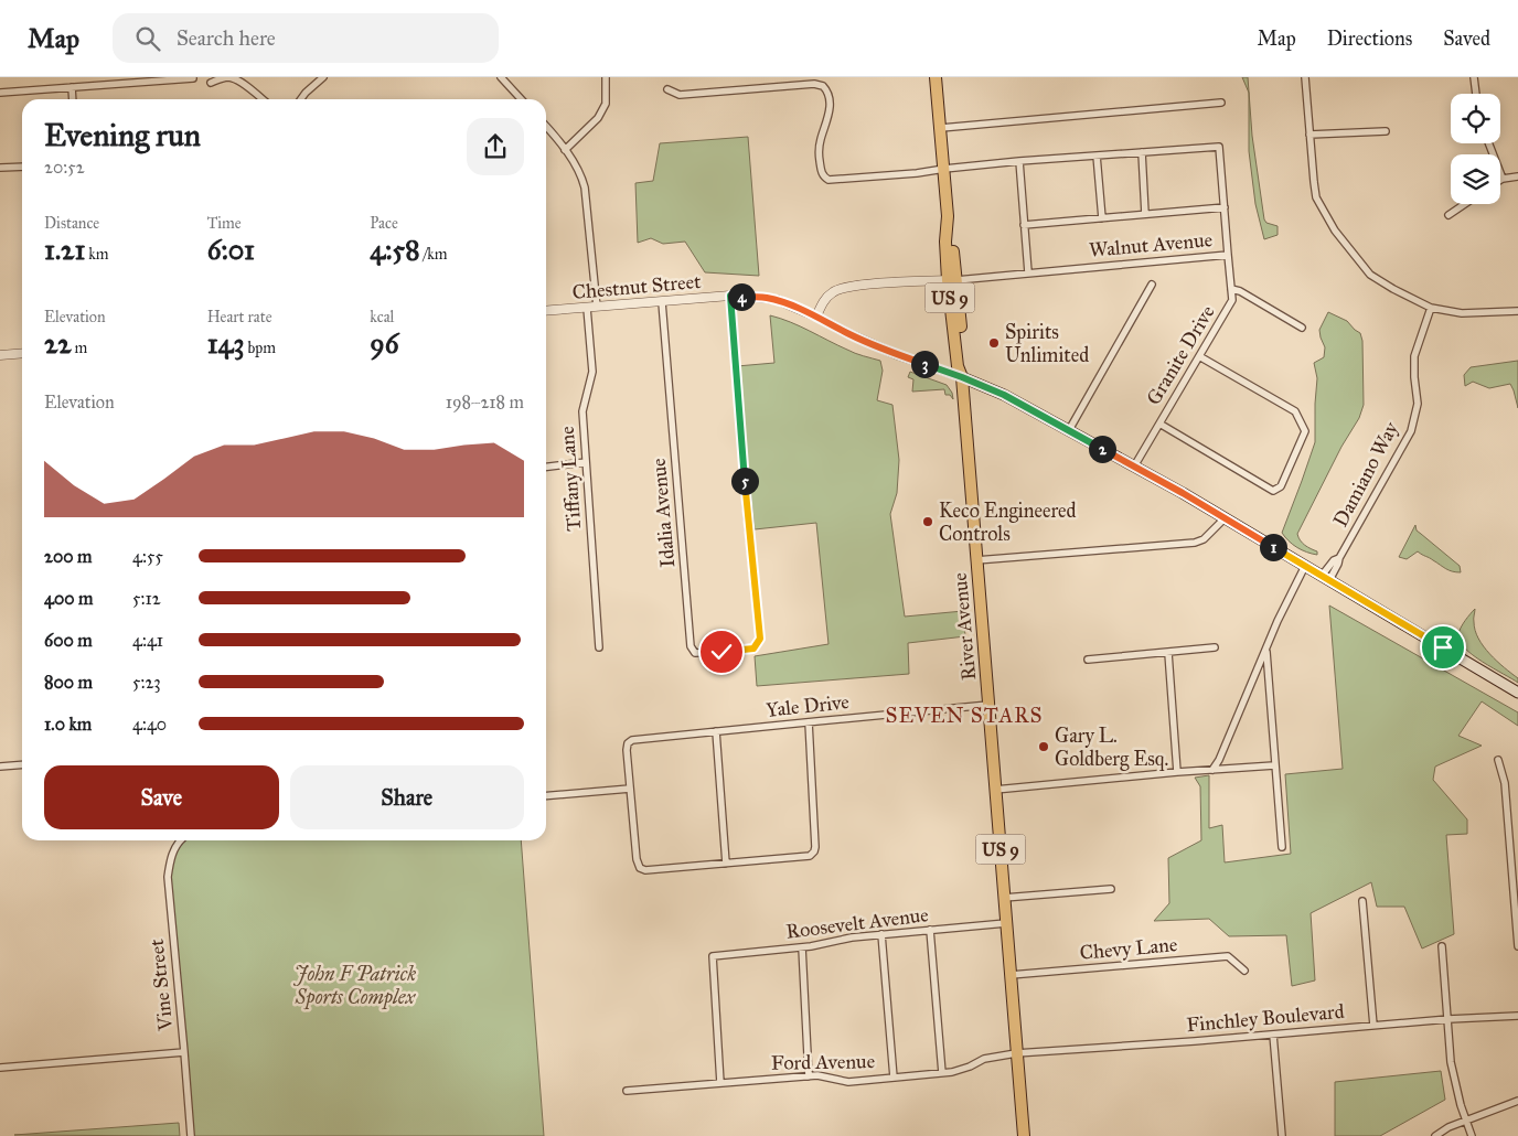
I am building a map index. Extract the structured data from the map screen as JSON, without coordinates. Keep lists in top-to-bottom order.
{
  "streets": {
    "highway": ["US 9", "River Avenue"],
    "street": [
      "Walnut Avenue",
      "Chestnut Street",
      "Granite Drive",
      "Damiano Way",
      "Tiffany Lane",
      "Idalia Avenue",
      "Yale Drive",
      "Roosevelt Avenue",
      "Chevy Lane",
      "Vine Street",
      "Finchley Boulevard",
      "Ford Avenue"
    ]
  },
  "crossings": [
    ["Walnut Avenue", "Granite Drive"],
    ["Walnut Avenue", "River Avenue"],
    ["Chestnut Street", "Tiffany Lane"],
    ["Chestnut Street", "Idalia Avenue"],
    ["Chestnut Street", "River Avenue"],
    ["River Avenue", "Yale Drive"],
    ["River Avenue", "Roosevelt Avenue"],
    ["River Avenue", "Chevy Lane"],
    ["River Avenue", "Finchley Boulevard"],
    ["River Avenue", "Ford Avenue"],
    ["Roosevelt Avenue", "Ford Avenue"],
    ["Finchley Boulevard", "Ford Avenue"]
  ],
  "districts": ["SEVEN STARS"],
  "parks": ["John F Patrick Sports Complex"],
  "places": ["Spirits Unlimited", "Keco Engineered Controls", "Gary L. Goldberg Esq."],
  "page": {
    "header": "Map",
    "search": "Search here",
    "nav": ["Map", "Directions", "Saved"],
    "heading": ["Evening run", "20:52"],
    "stats": [
      ["Distance", "1.21 km"],
      ["Time", "6:01"],
      ["Pace", "4:58 /km"],
      ["Elevation", "22 m"],
      ["Heart rate", "143 bpm"],
      ["kcal", "96"]
    ],
    "pins": [
      "4",
      "3",
      "2",
      "5",
      "1"
    ],
    "chart": ["Elevation", "198–218 m"],
    "list": [
      {
        "name": "200 m",
        "note": "4:55"
      },
      {
        "name": "400 m",
        "note": "5:12"
      },
      {
        "name": "600 m",
        "note": "4:41"
      },
      {
        "name": "800 m",
        "note": "5:23"
      },
      {
        "name": "1.0 km",
        "note": "4:40"
      }
    ],
    "buttons": ["Save", "Share"]
  }
}
